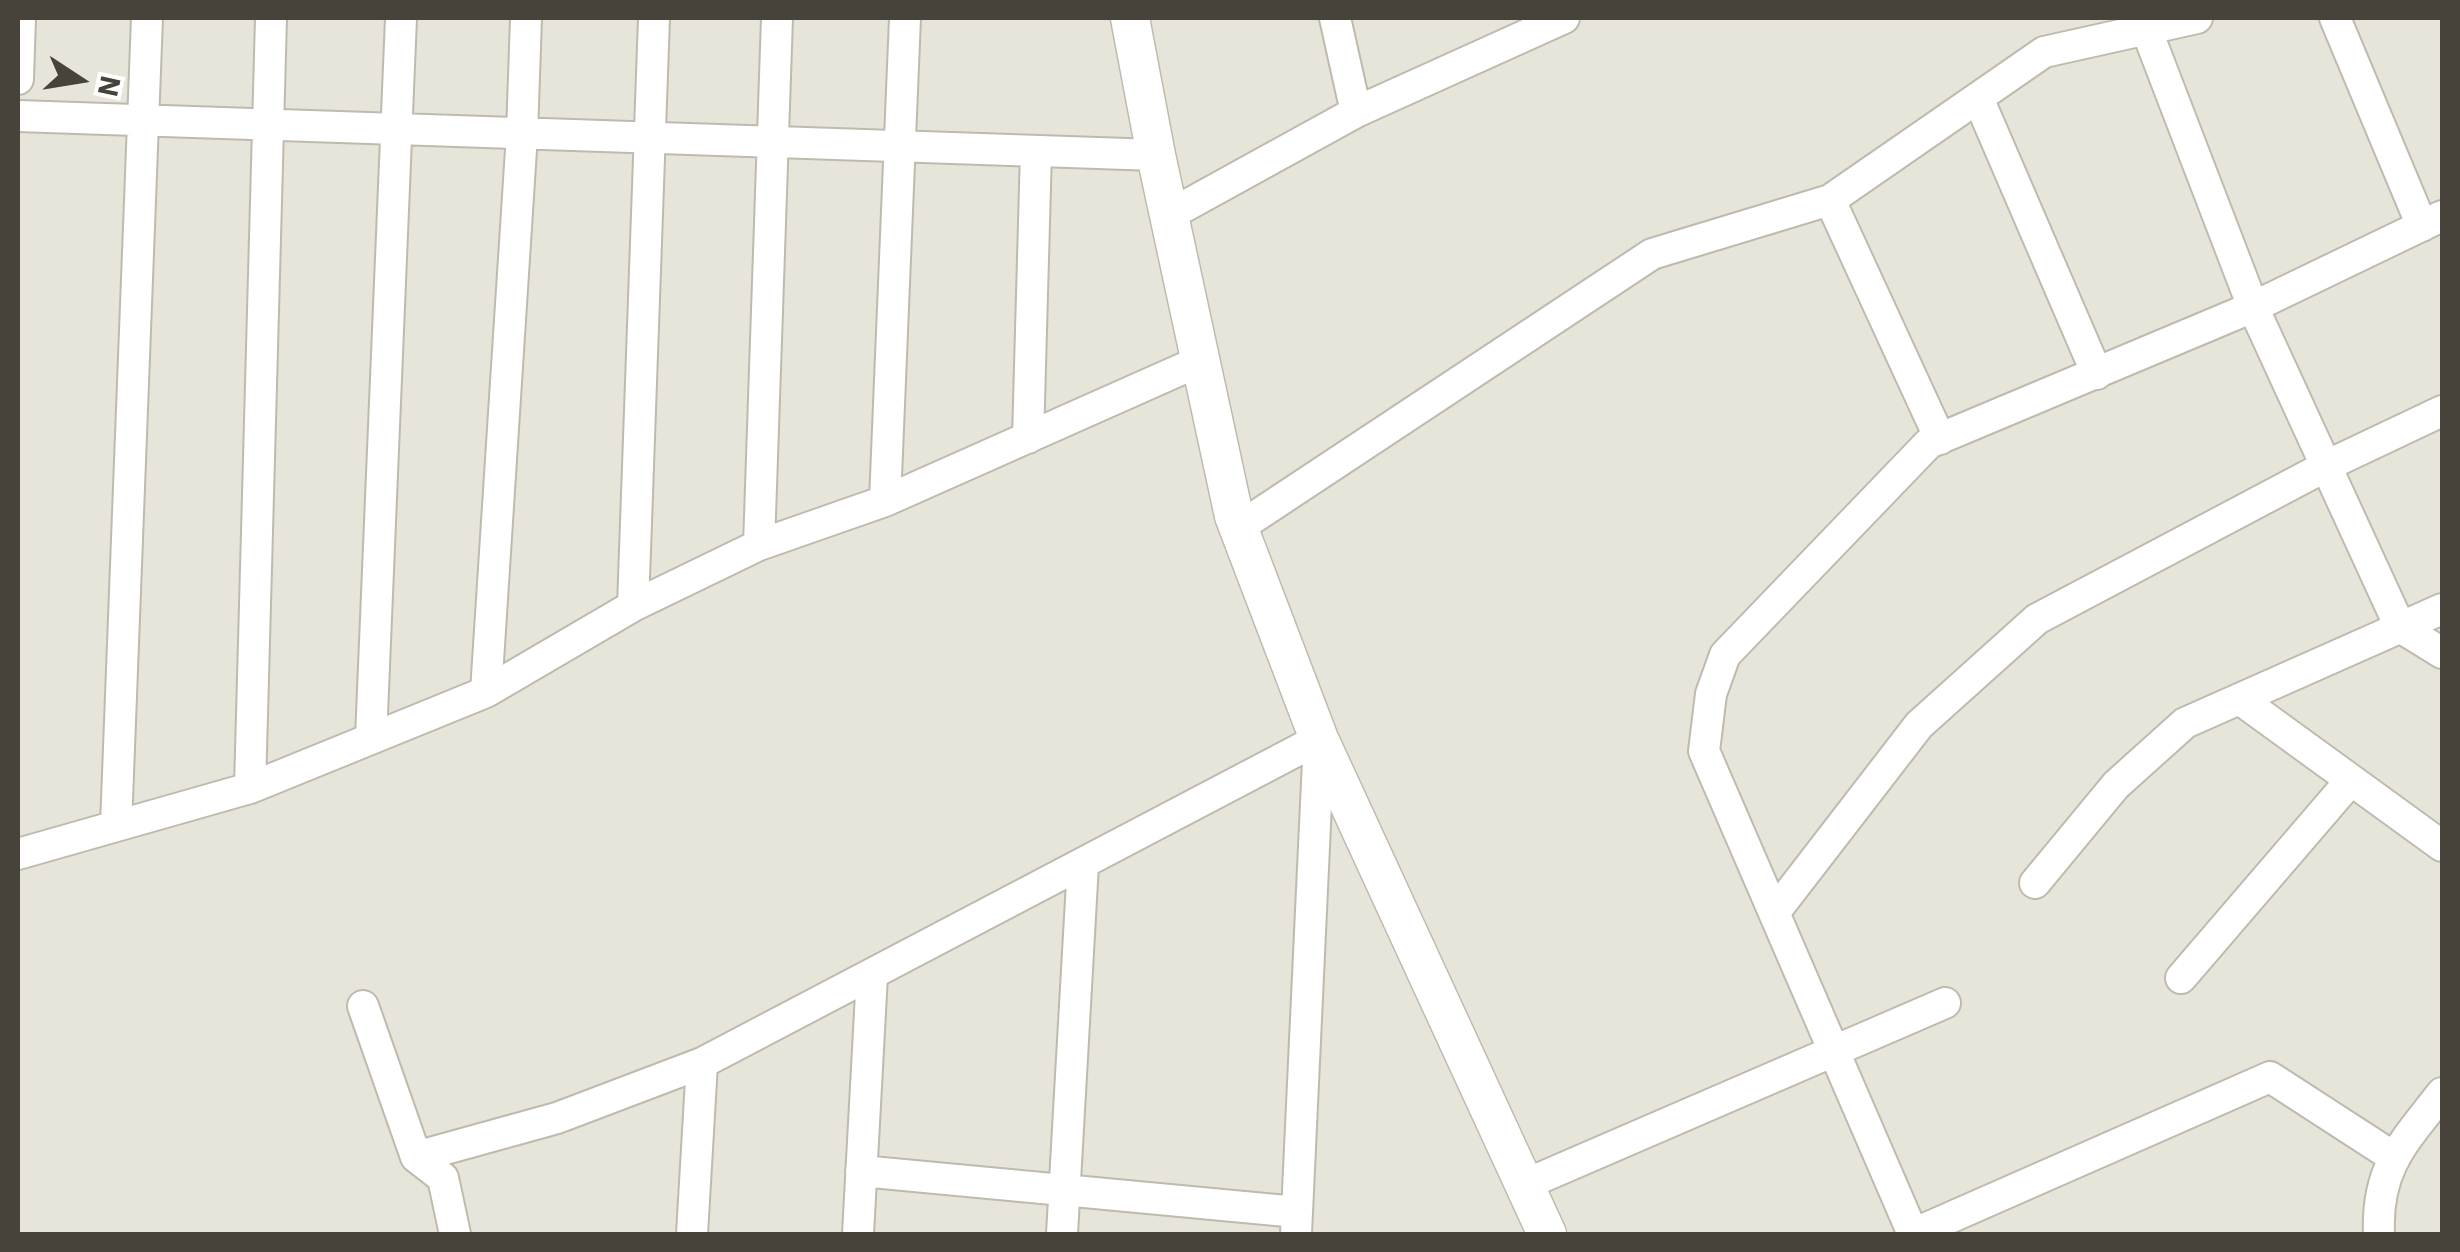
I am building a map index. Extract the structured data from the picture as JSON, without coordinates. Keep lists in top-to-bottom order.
{
  "north": "right"
}
